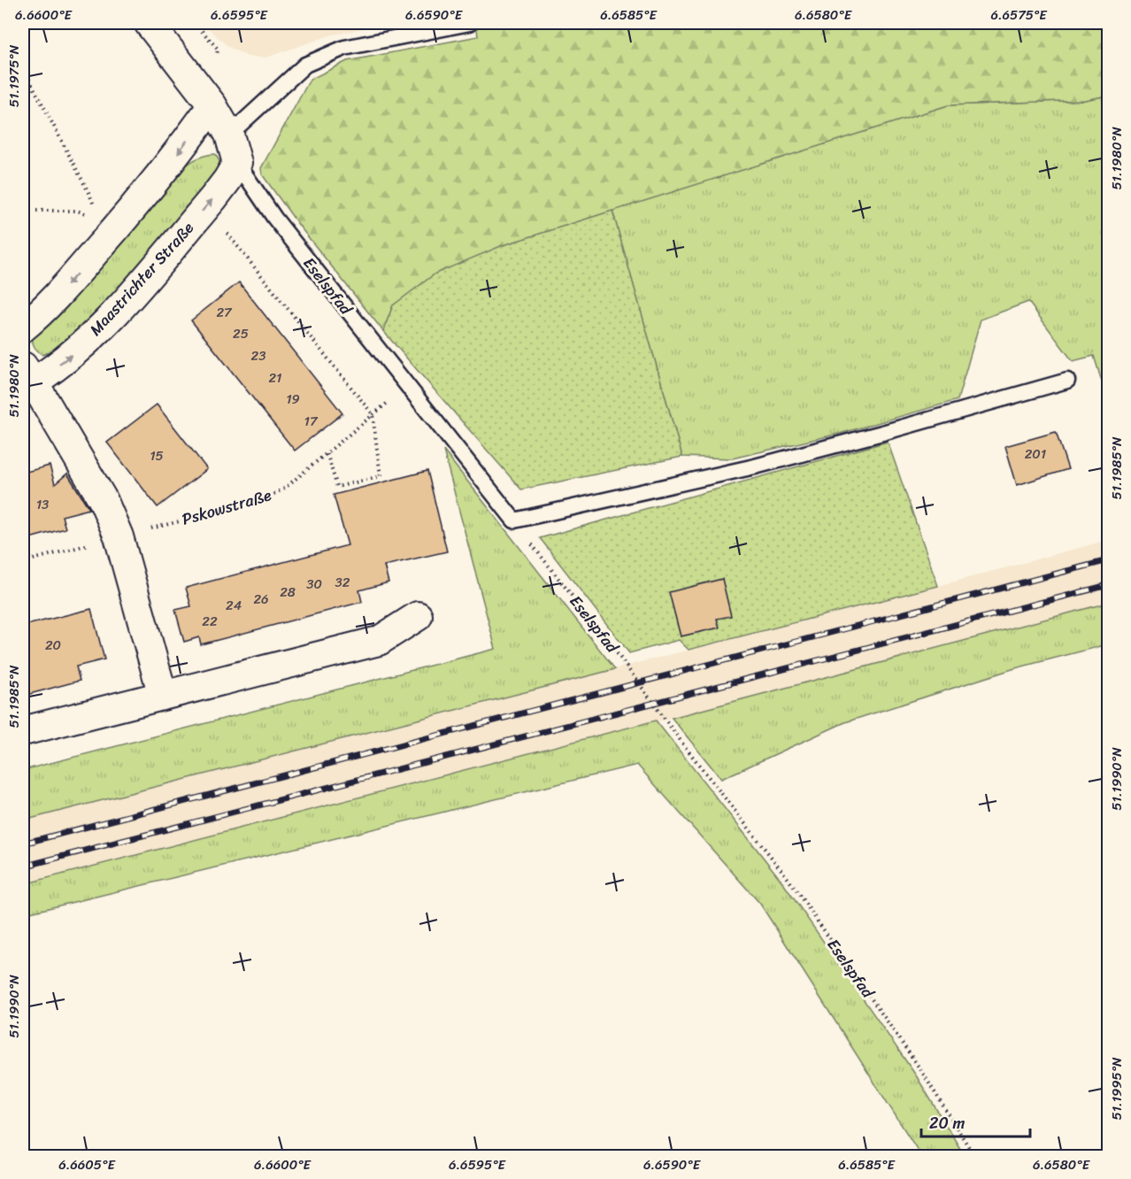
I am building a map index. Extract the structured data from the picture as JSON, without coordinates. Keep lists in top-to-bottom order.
{
  "streets": {
    "street": ["Maastrichter Straße", "Eselspfad"],
    "path": ["Pskowstraße"]
  },
  "crossings": [
    ["Maastrichter Straße", "Eselspfad"],
    ["Eselspfad", "Pskowstraße"]
  ],
  "house_numbers": [
    "27",
    "25",
    "23",
    "21",
    "19",
    "17",
    "201",
    "15",
    "13",
    "32",
    "30",
    "28",
    "26",
    "24",
    "22",
    "20"
  ],
  "scale_bar": "20 m",
  "coordinates": [
    "6.6600°E",
    "6.6595°E",
    "6.6590°E",
    "6.6585°E",
    "6.6580°E",
    "6.6575°E",
    "51.1975°N",
    "51.1980°N",
    "51.1985°N",
    "51.1990°N",
    "51.1995°N",
    "6.6605°E"
  ]
}
